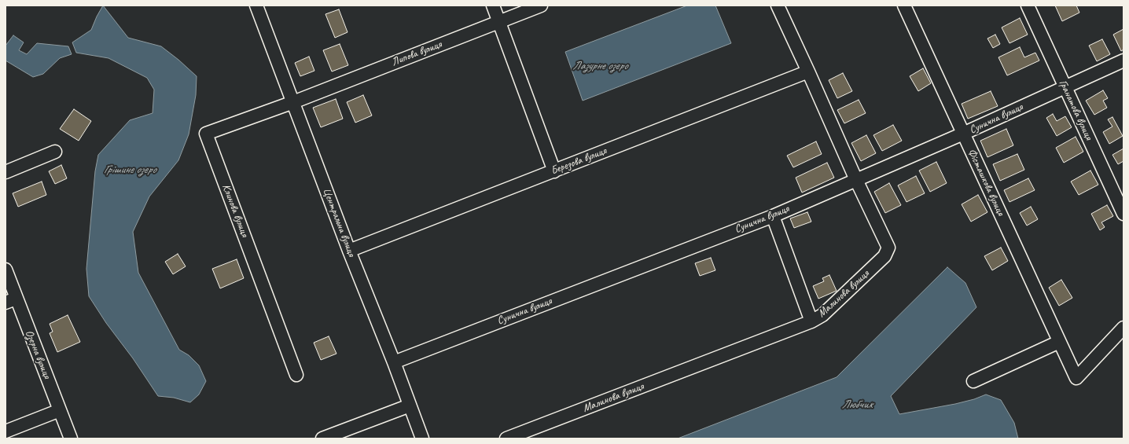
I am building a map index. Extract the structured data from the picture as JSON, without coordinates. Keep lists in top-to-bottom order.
{
  "streets": {
    "street": [
      "Липова вулиця",
      "Гранатова вулиця",
      "Сунична вулиця",
      "Березова вулиця",
      "Фісташкова вулиця",
      "Клинова вулиця",
      "Центральна вулиця",
      "Малинова вулиця",
      "Озерна вулиця"
    ]
  },
  "crossings": [
    ["Липова вулиця", "Клинова вулиця"],
    ["Липова вулиця", "Центральна вулиця"],
    ["Гранатова вулиця", "Сунична вулиця"],
    ["Сунична вулиця", "Фісташкова вулиця"],
    ["Сунична вулиця", "Центральна вулиця"],
    ["Сунична вулиця", "Малинова вулиця"],
    ["Березова вулиця", "Центральна вулиця"],
    ["Березова вулиця", "Малинова вулиця"],
    ["Клинова вулиця", "Центральна вулиця"]
  ],
  "water": ["Лазурне озеро", "Грішине озеро", "Любчик"]
}
